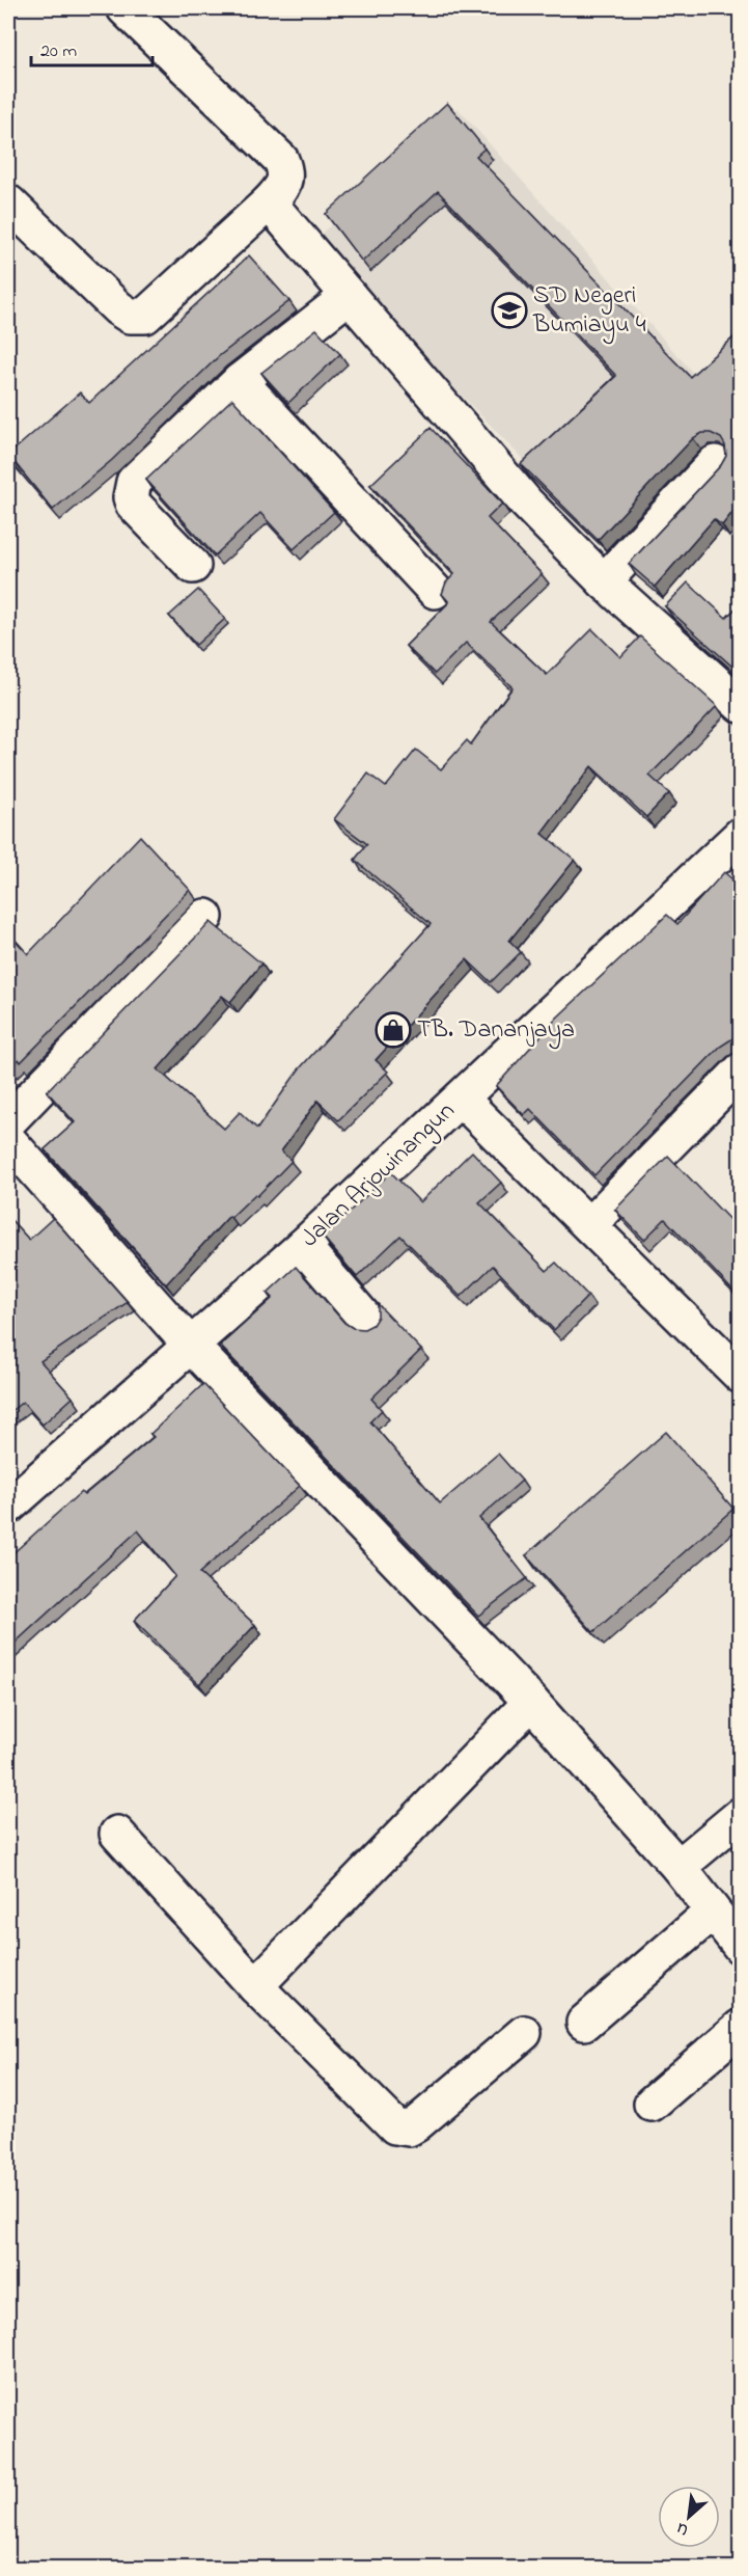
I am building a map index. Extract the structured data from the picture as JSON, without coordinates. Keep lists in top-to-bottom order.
{
  "streets": {
    "street": ["Jalan Arjowinangun"]
  },
  "places": {
    "school or university": ["SD Negeri Bumiayu 4"],
    "shop": ["TB. Dananjaya"]
  },
  "scale_bar": "20 m",
  "north": "bottom left"
}
